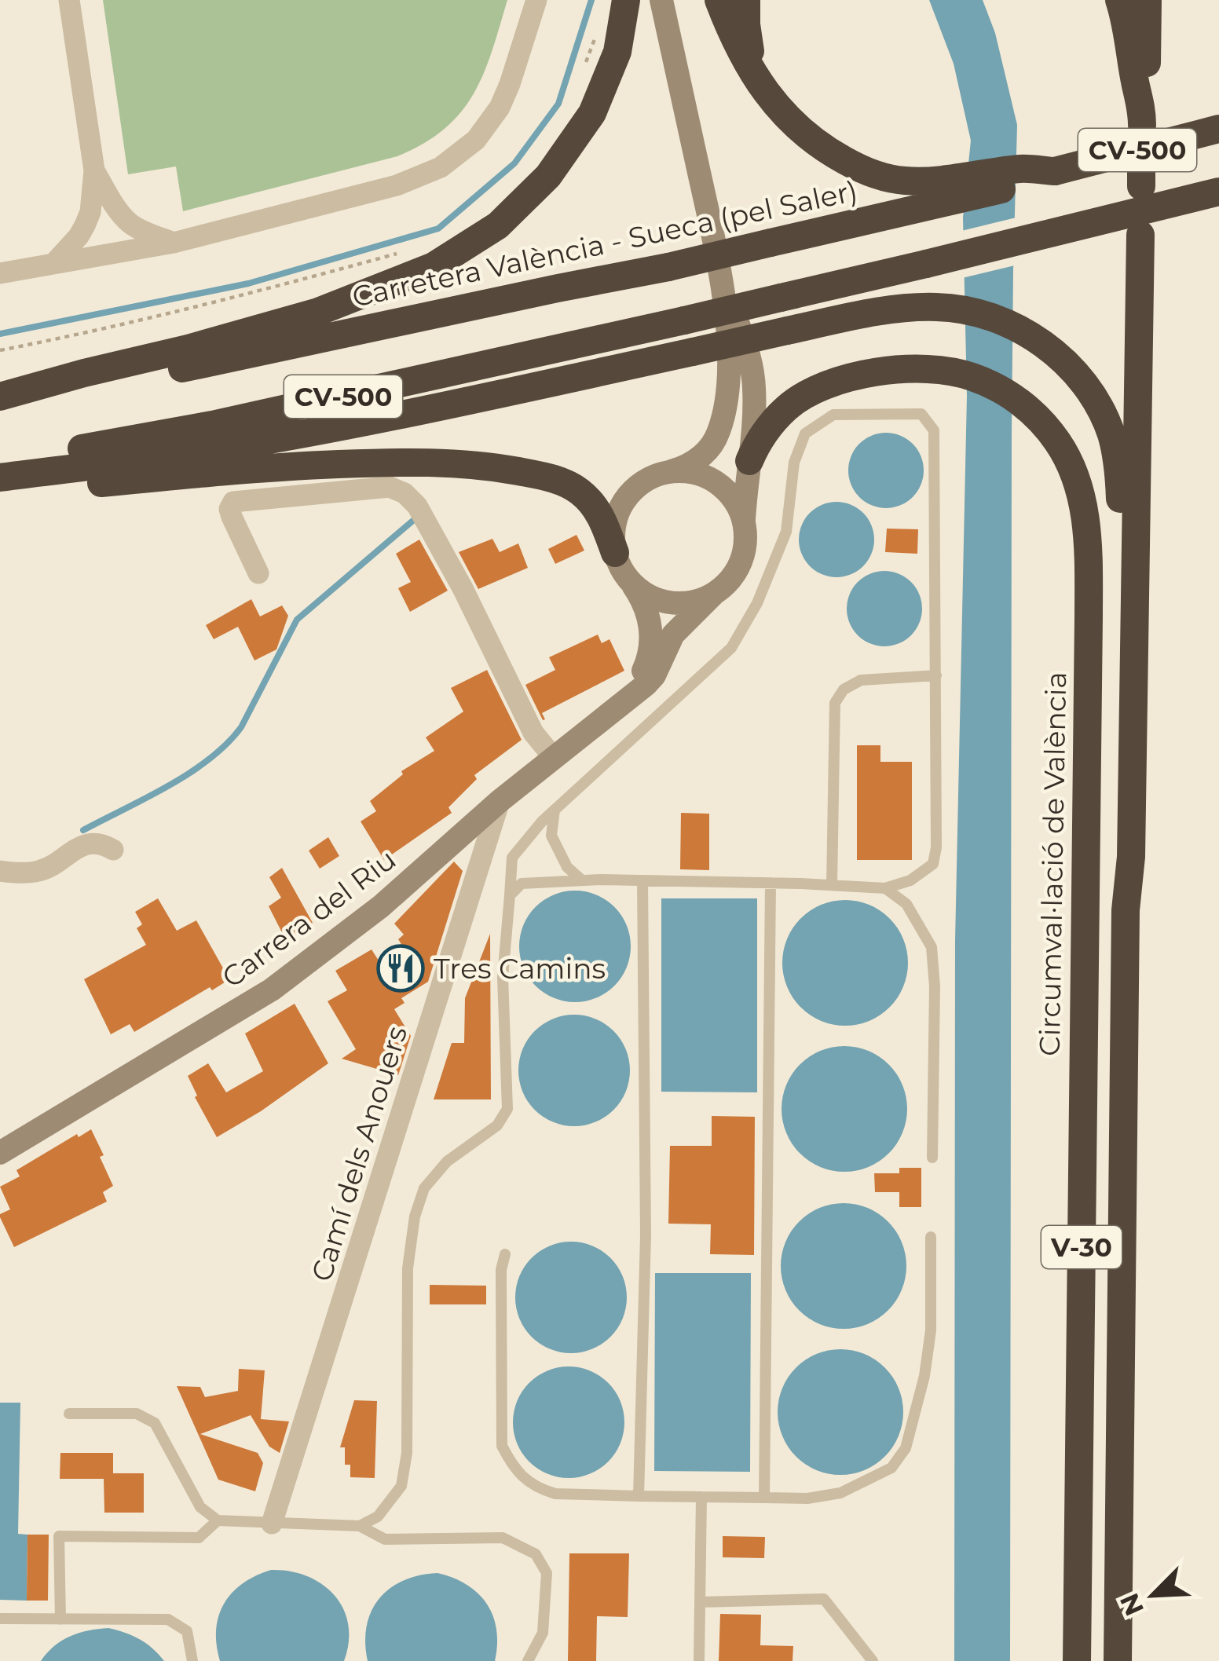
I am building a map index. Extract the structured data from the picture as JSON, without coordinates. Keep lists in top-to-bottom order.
{
  "streets": {
    "highway": [
      "CV-500",
      "Carretera València - Sueca (pel Saler)",
      "Circumval·lació de València",
      "V-30"
    ],
    "street": ["Carrera del Riu", "Camí dels Anouers"]
  },
  "crossings": [
    ["CV-500", "Carretera València - Sueca (pel Saler)"],
    ["Carrera del Riu", "Camí dels Anouers"]
  ],
  "places": {
    "restaurant": ["Tres Camins"]
  },
  "north": "bottom left"
}
